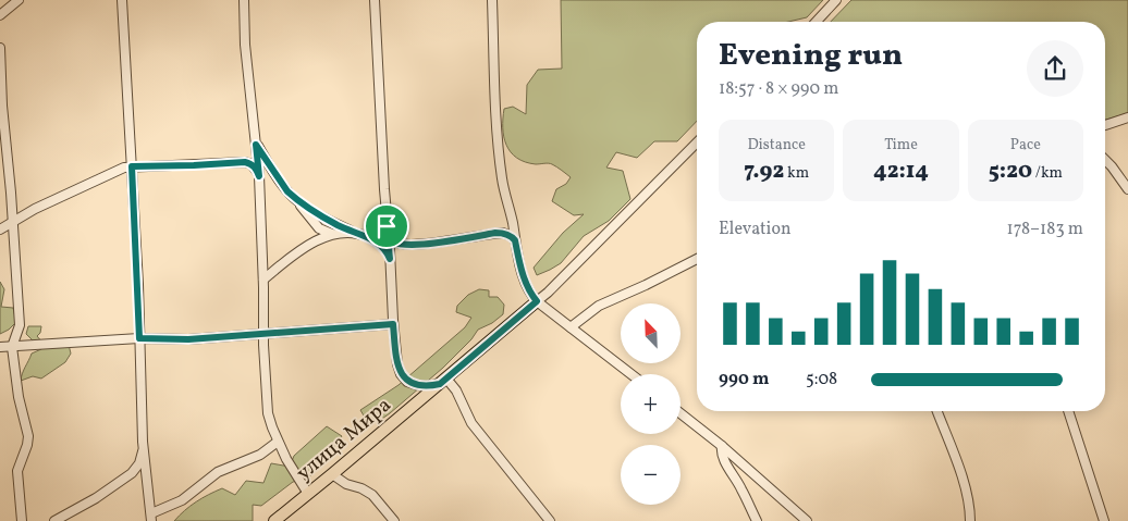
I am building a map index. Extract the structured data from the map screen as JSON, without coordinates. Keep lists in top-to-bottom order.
{
  "streets": {
    "main road": ["улица Мира"]
  },
  "north": "top left",
  "page": {
    "heading": ["Evening run", "18:57 · 8 × 990 m"],
    "stats": [
      ["Distance", "7.92 km"],
      ["Time", "42:14"],
      ["Pace", "5:20 /km"]
    ],
    "chart": ["Elevation", "178–183 m"],
    "map_buttons": ["+", "−"],
    "list": [
      {
        "name": "990 m",
        "note": "5:08"
      }
    ]
  }
}
